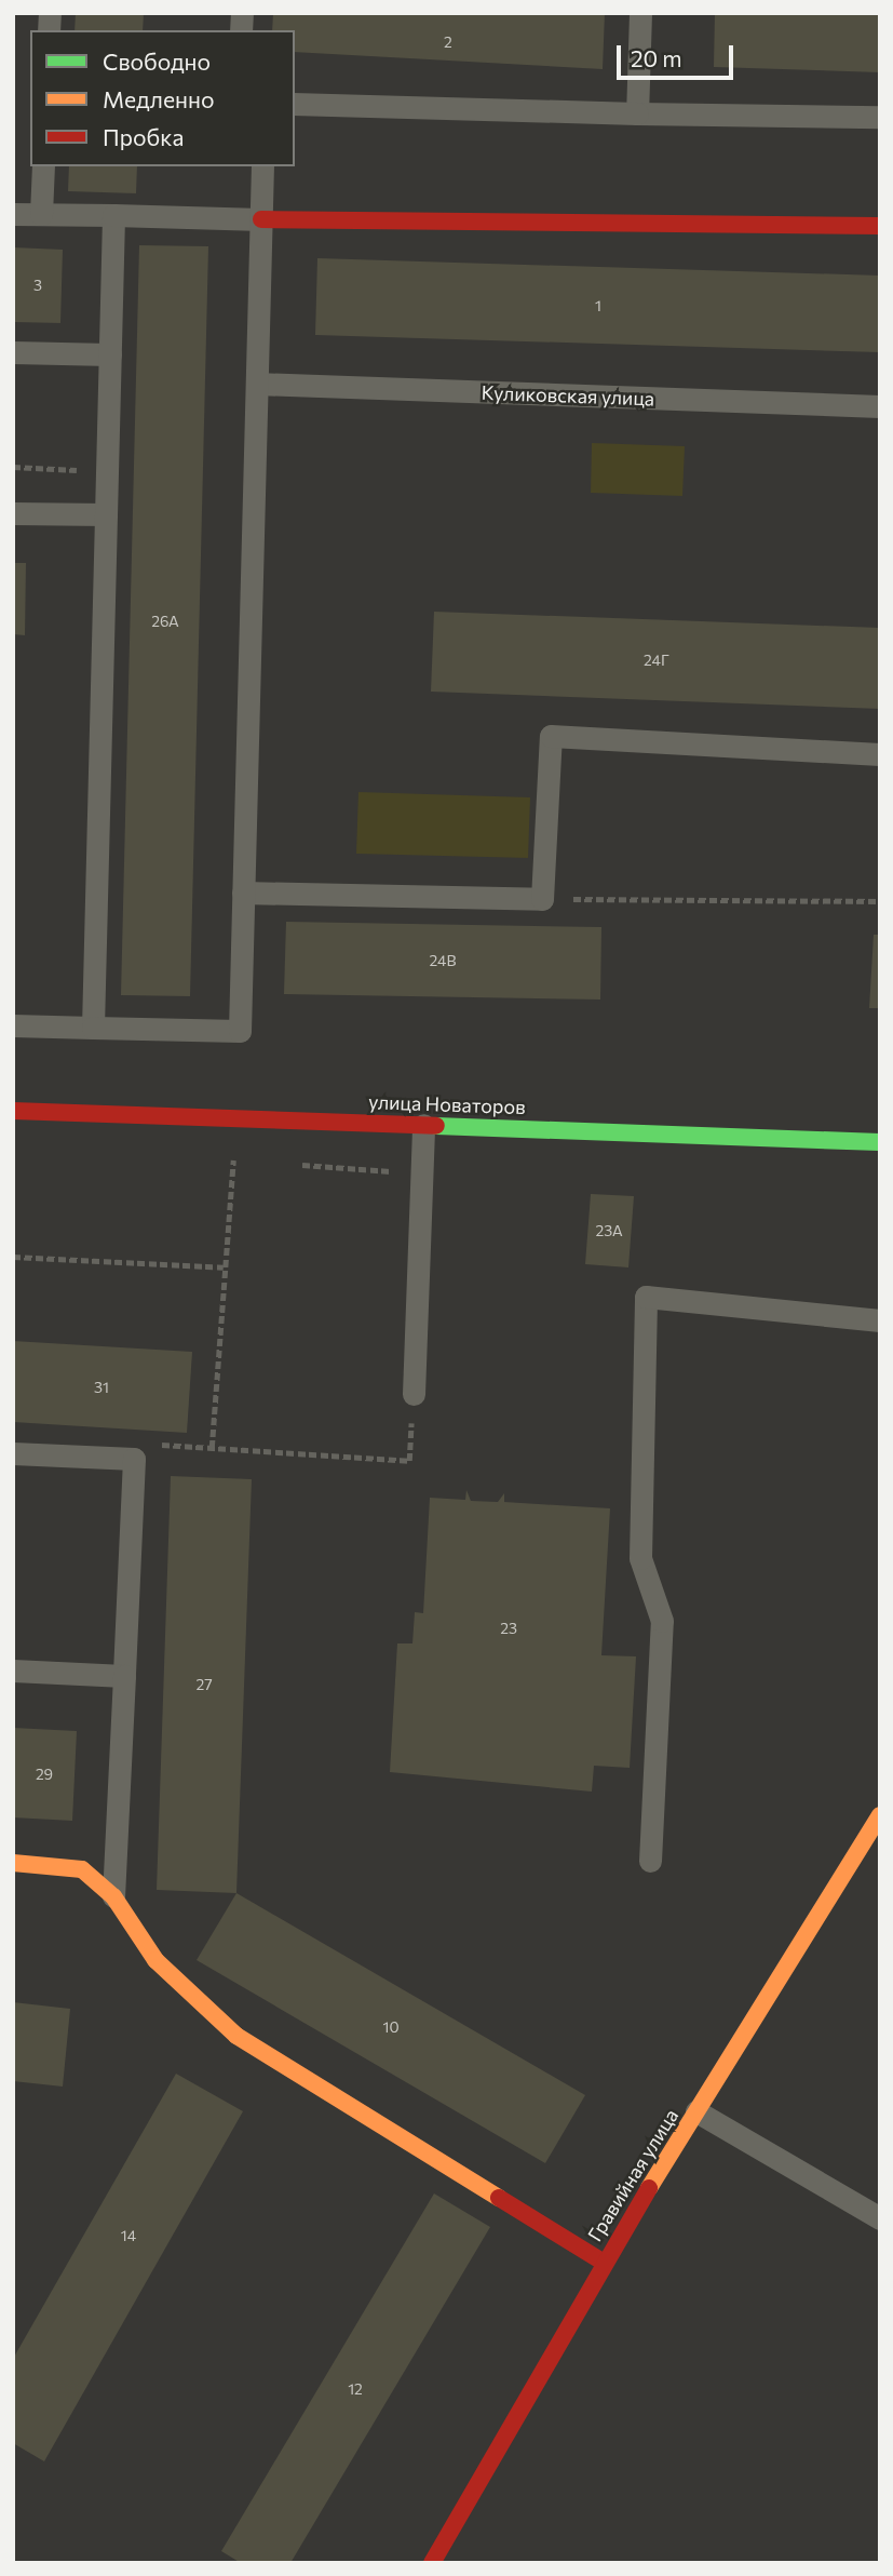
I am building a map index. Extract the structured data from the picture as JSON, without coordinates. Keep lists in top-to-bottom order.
{
  "streets": {
    "street": ["улица Новаторов", "Гравийная улица"],
    "lane": ["Куликовская улица"]
  },
  "house_numbers": [
    "2",
    "3",
    "1",
    "26А",
    "24Г",
    "24В",
    "23А",
    "31",
    "23",
    "27",
    "29",
    "10",
    "14",
    "12"
  ],
  "legend": ["Свободно", "Медленно", "Пробка"],
  "scale_bar": "20 m"
}
